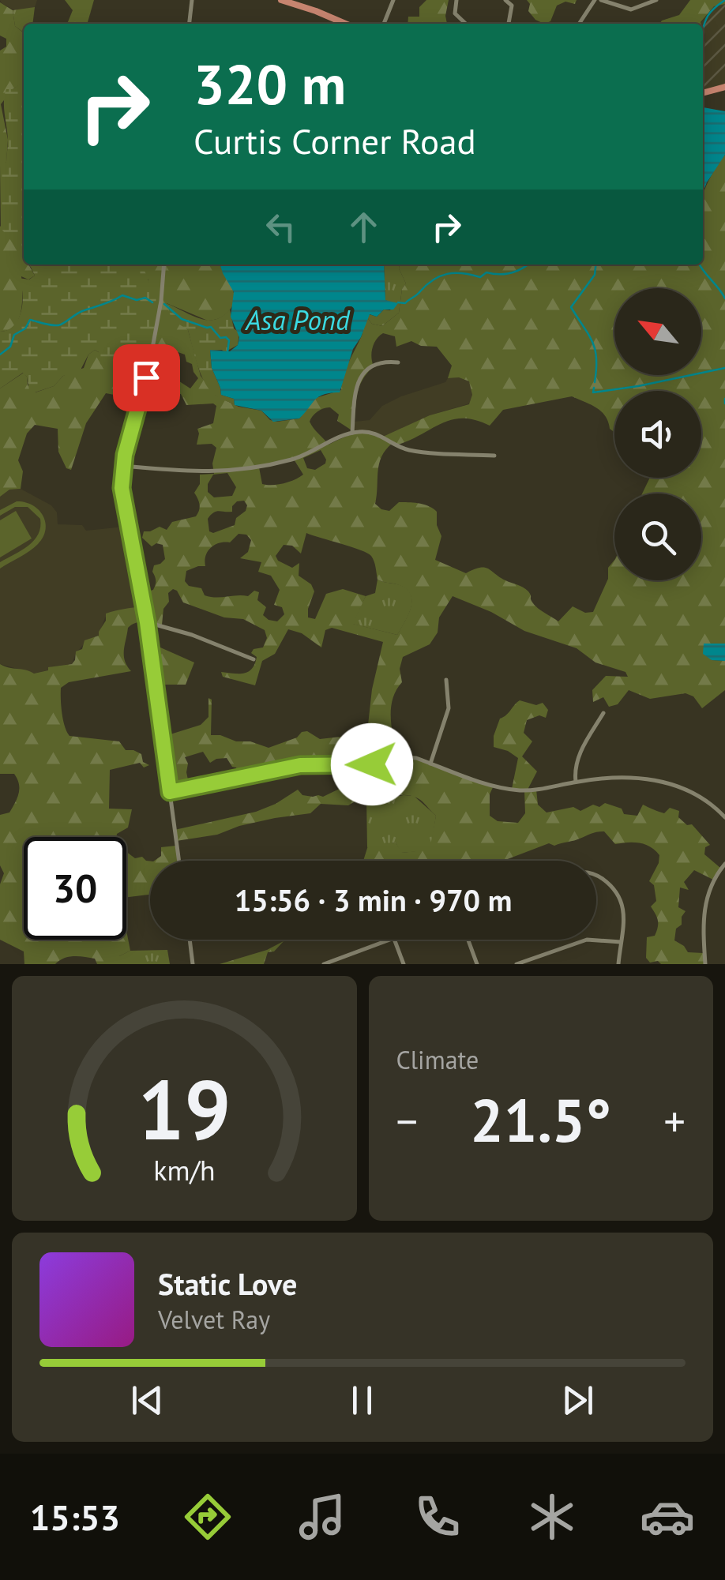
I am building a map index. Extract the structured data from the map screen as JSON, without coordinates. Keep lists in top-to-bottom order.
{
  "water": ["Asa Pond"],
  "north": "top left",
  "page": {
    "turn": ["320 m", "Curtis Corner Road"],
    "limit": "30",
    "trip": "15:56 · 3 min · 970 m",
    "tile": "Climate",
    "heat": ["−", "21.5°", "+"],
    "song": ["Static Love", "Velvet Ray"],
    "tabs": "15:53",
    "gauge": ["19", "km/h"]
  }
}
